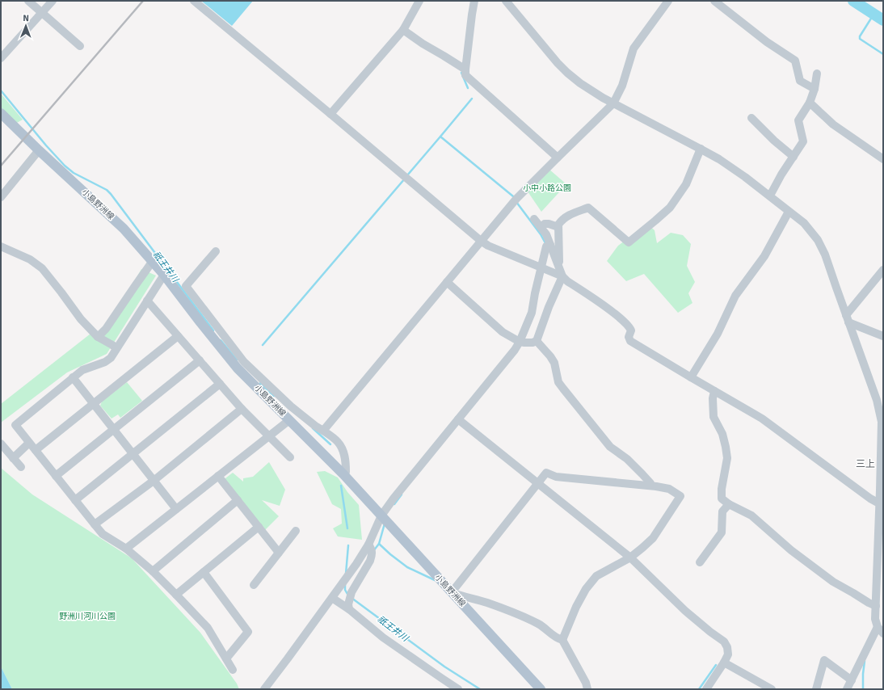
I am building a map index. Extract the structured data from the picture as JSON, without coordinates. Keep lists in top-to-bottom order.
{
  "streets": {
    "main road": ["小島野洲線"]
  },
  "districts": ["三上"],
  "water": ["祇王井川"],
  "parks": ["小中小路公園", "野洲川河川公園"],
  "north": "top"
}
